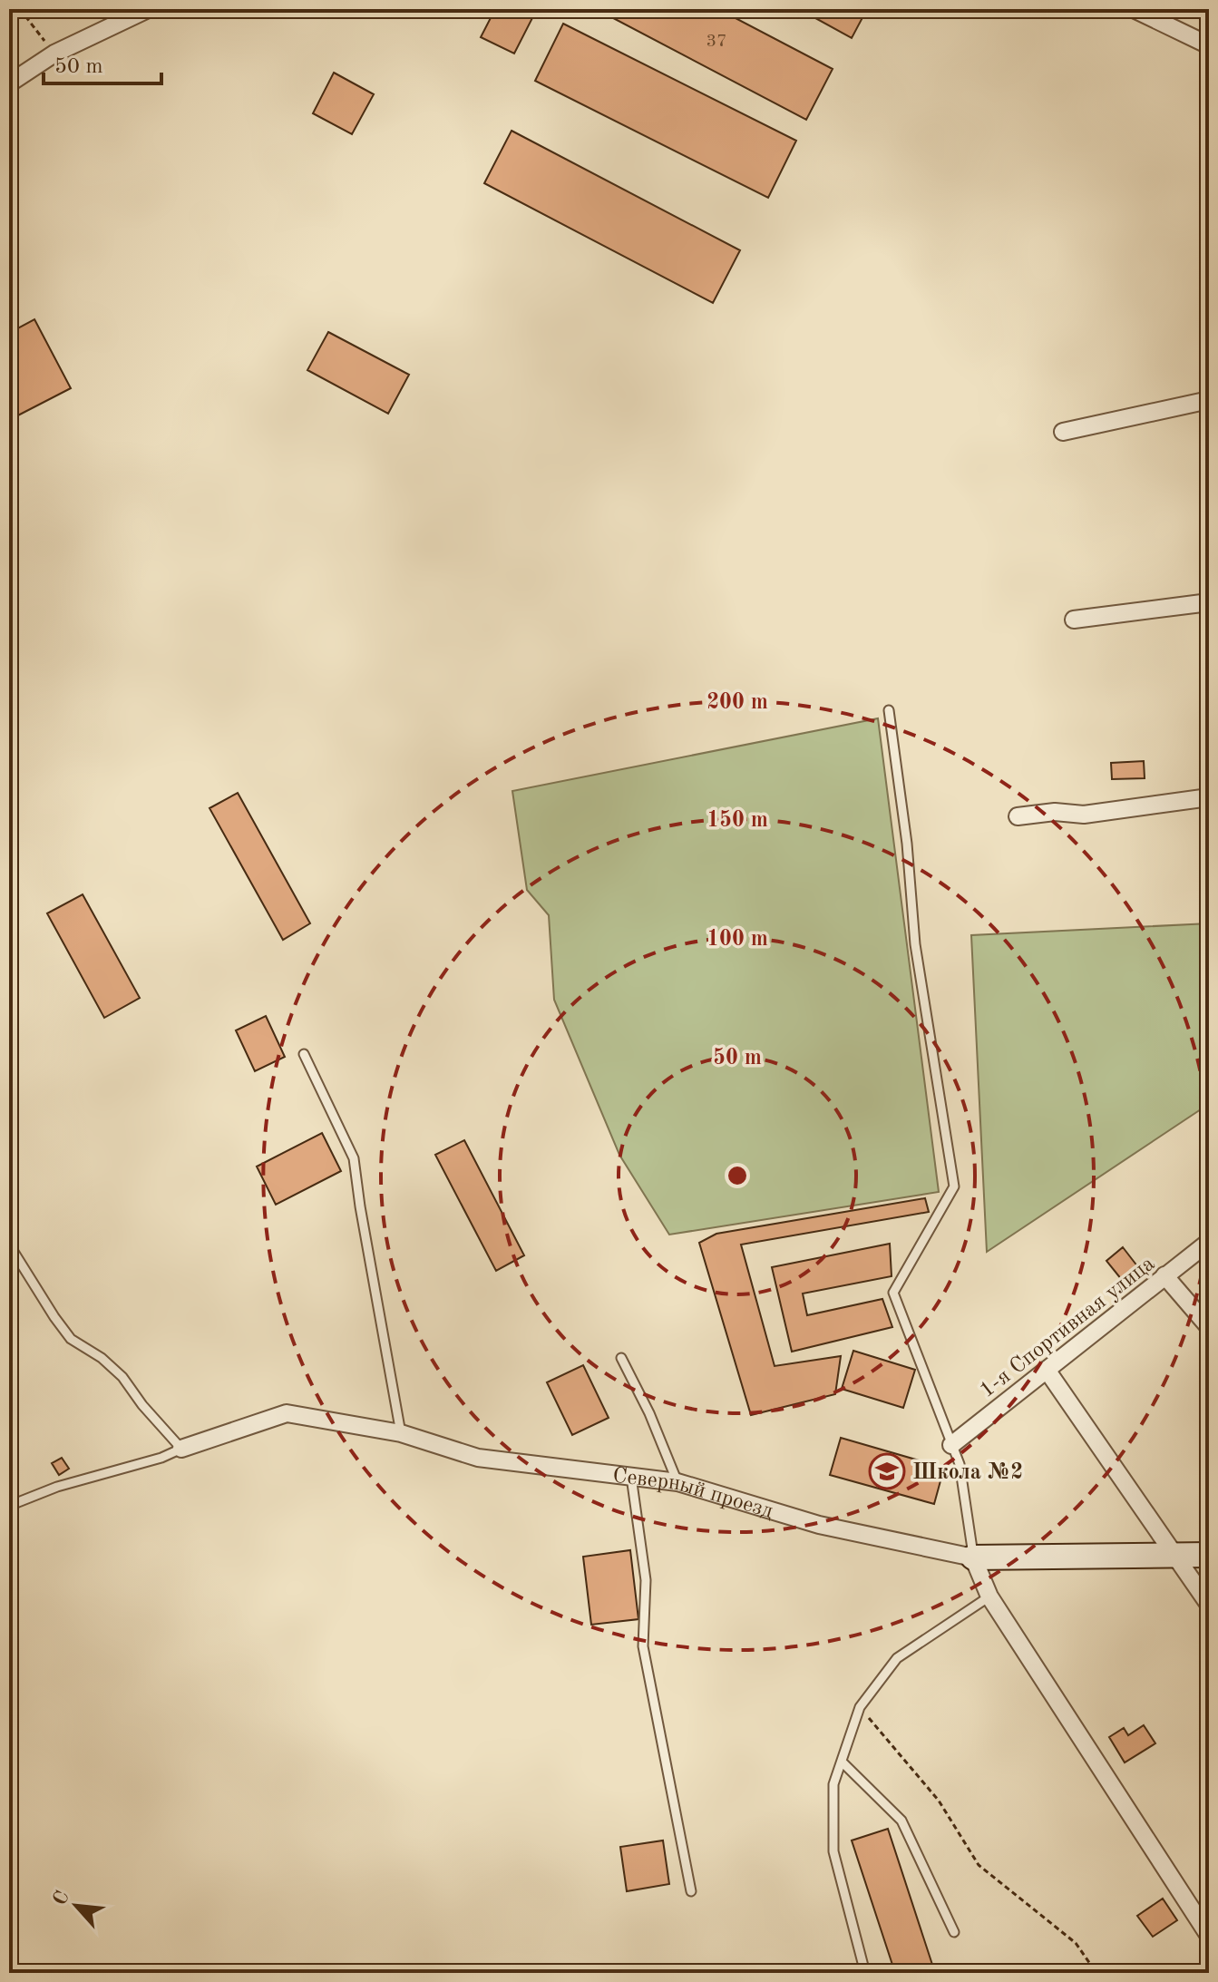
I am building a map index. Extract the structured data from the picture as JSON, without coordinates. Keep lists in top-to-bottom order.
{
  "streets": {
    "street": ["1-я Спортивная улица", "Северный проезд"]
  },
  "places": {
    "school or university": ["Школа №2"]
  },
  "house_numbers": ["37"],
  "scale_bar": "50 m",
  "north": "top left",
  "rings": [
    "200 m",
    "150 m",
    "100 m",
    "50 m"
  ]
}
